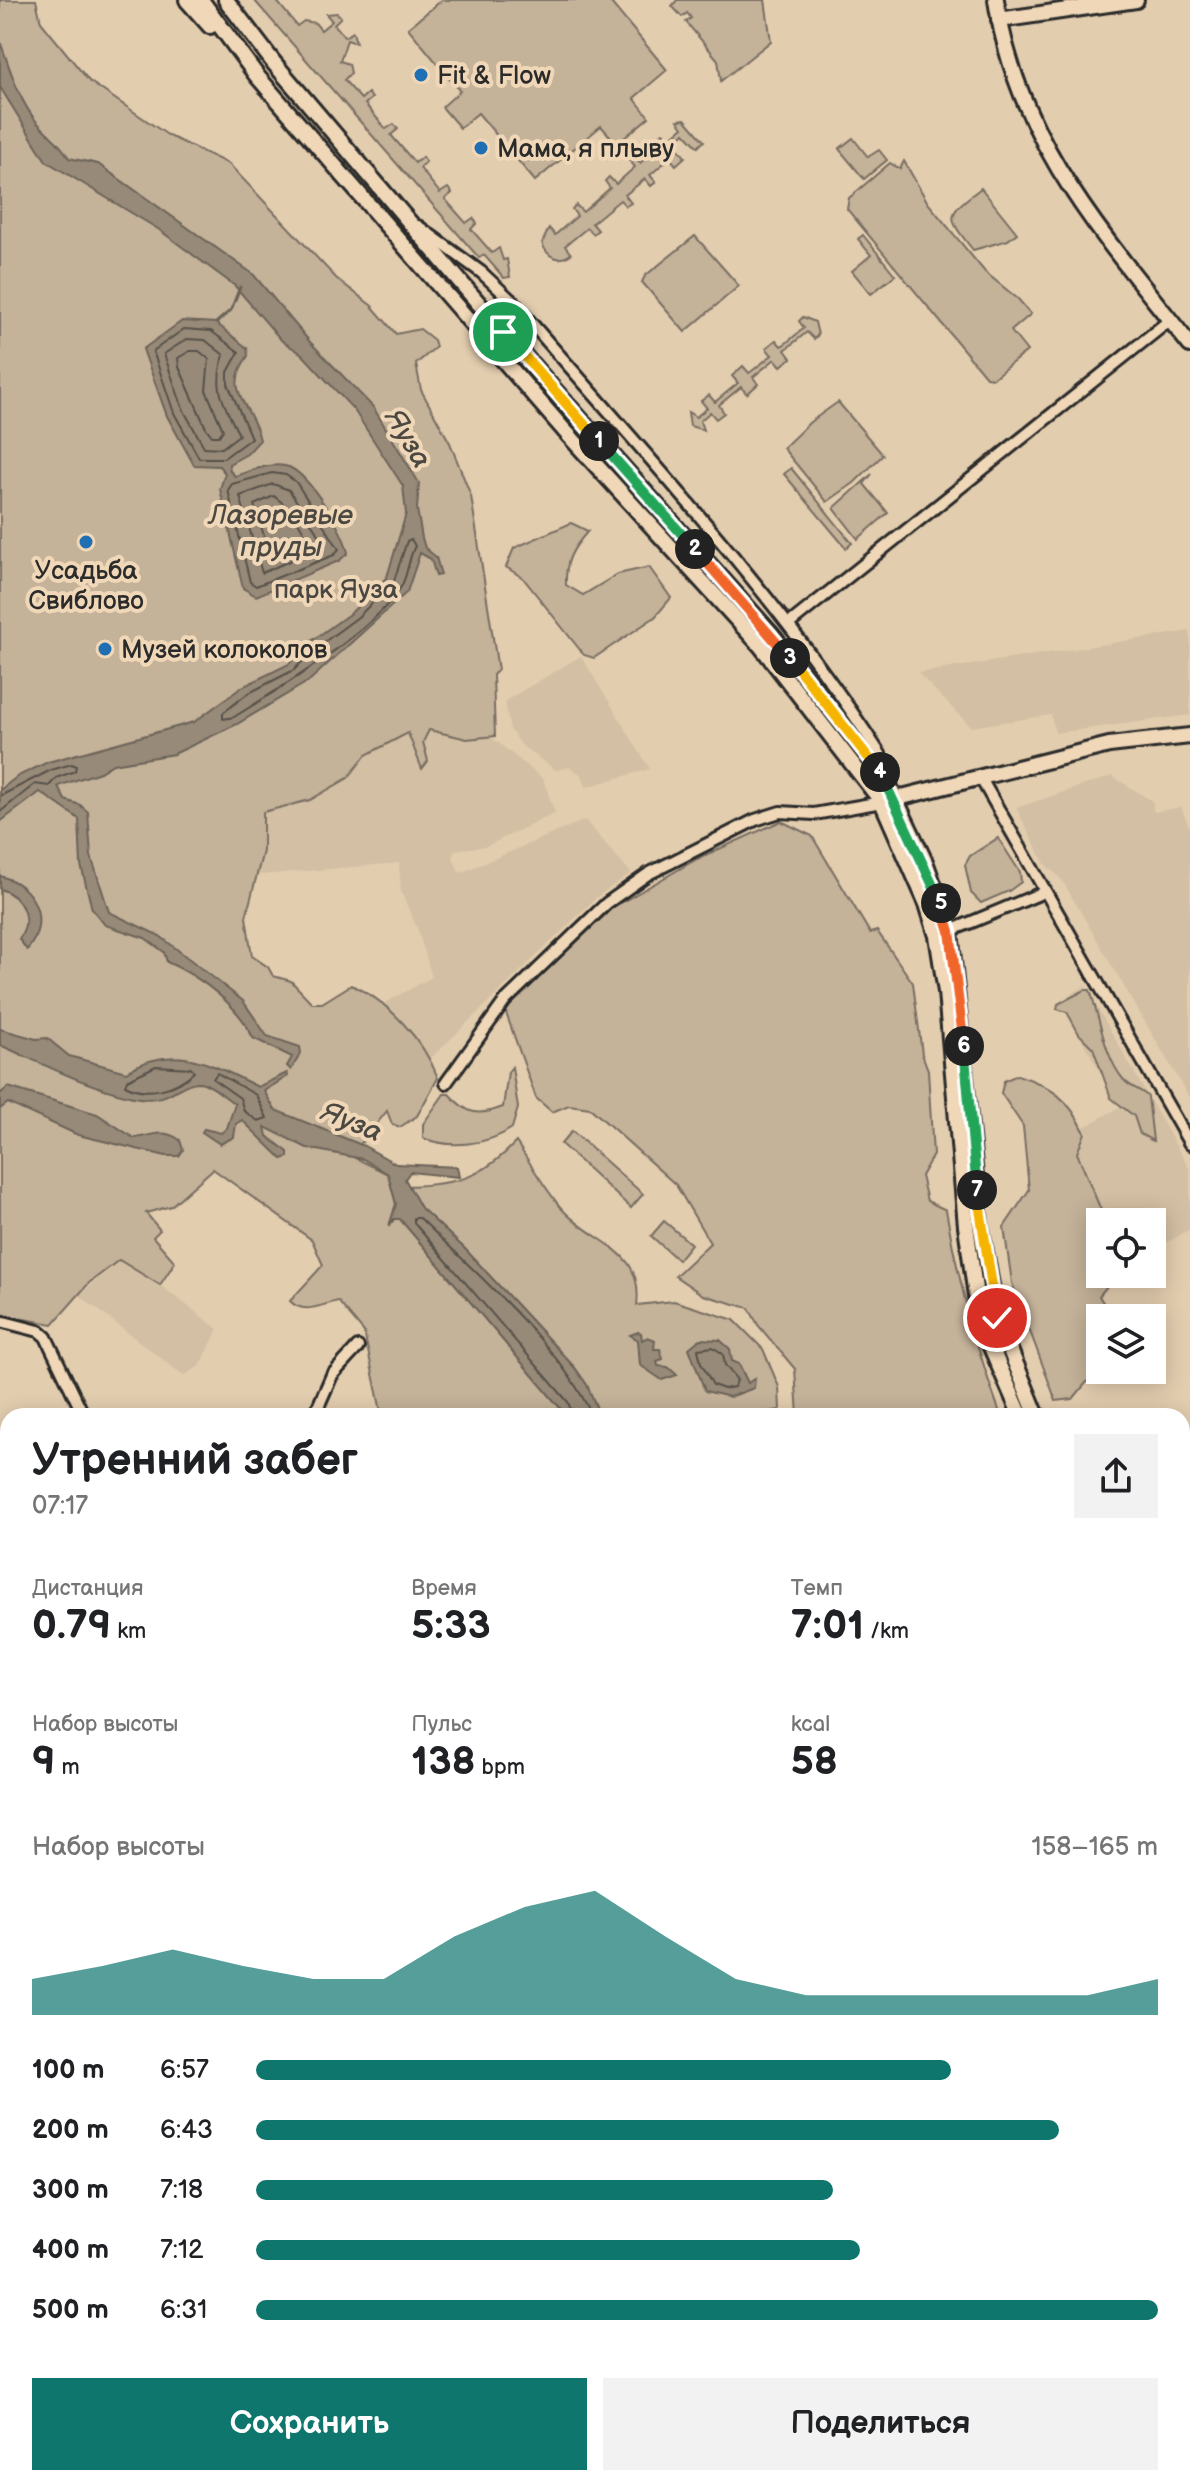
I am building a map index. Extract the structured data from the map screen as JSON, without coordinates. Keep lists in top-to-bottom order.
{
  "water": ["Яуза", "Лазоревые пруды"],
  "parks": ["парк Яуза"],
  "places": [
    "Fit & Flow",
    "Мама, я плыву",
    "Усадьба Свиблово",
    "Музей колоколов"
  ],
  "page": {
    "pins": [
      "1",
      "2",
      "3",
      "4",
      "5",
      "6",
      "7"
    ],
    "heading": ["Утренний забег", "07:17"],
    "stats": [
      ["Дистанция", "0.79 km"],
      ["Время", "5:33"],
      ["Темп", "7:01 /km"],
      ["Набор высоты", "9 m"],
      ["Пульс", "138 bpm"],
      ["kcal", "58"]
    ],
    "chart": ["Набор высоты", "158–165 m"],
    "list": [
      {
        "name": "100 m",
        "note": "6:57"
      },
      {
        "name": "200 m",
        "note": "6:43"
      },
      {
        "name": "300 m",
        "note": "7:18"
      },
      {
        "name": "400 m",
        "note": "7:12"
      },
      {
        "name": "500 m",
        "note": "6:31"
      }
    ],
    "buttons": ["Сохранить", "Поделиться"]
  }
}
